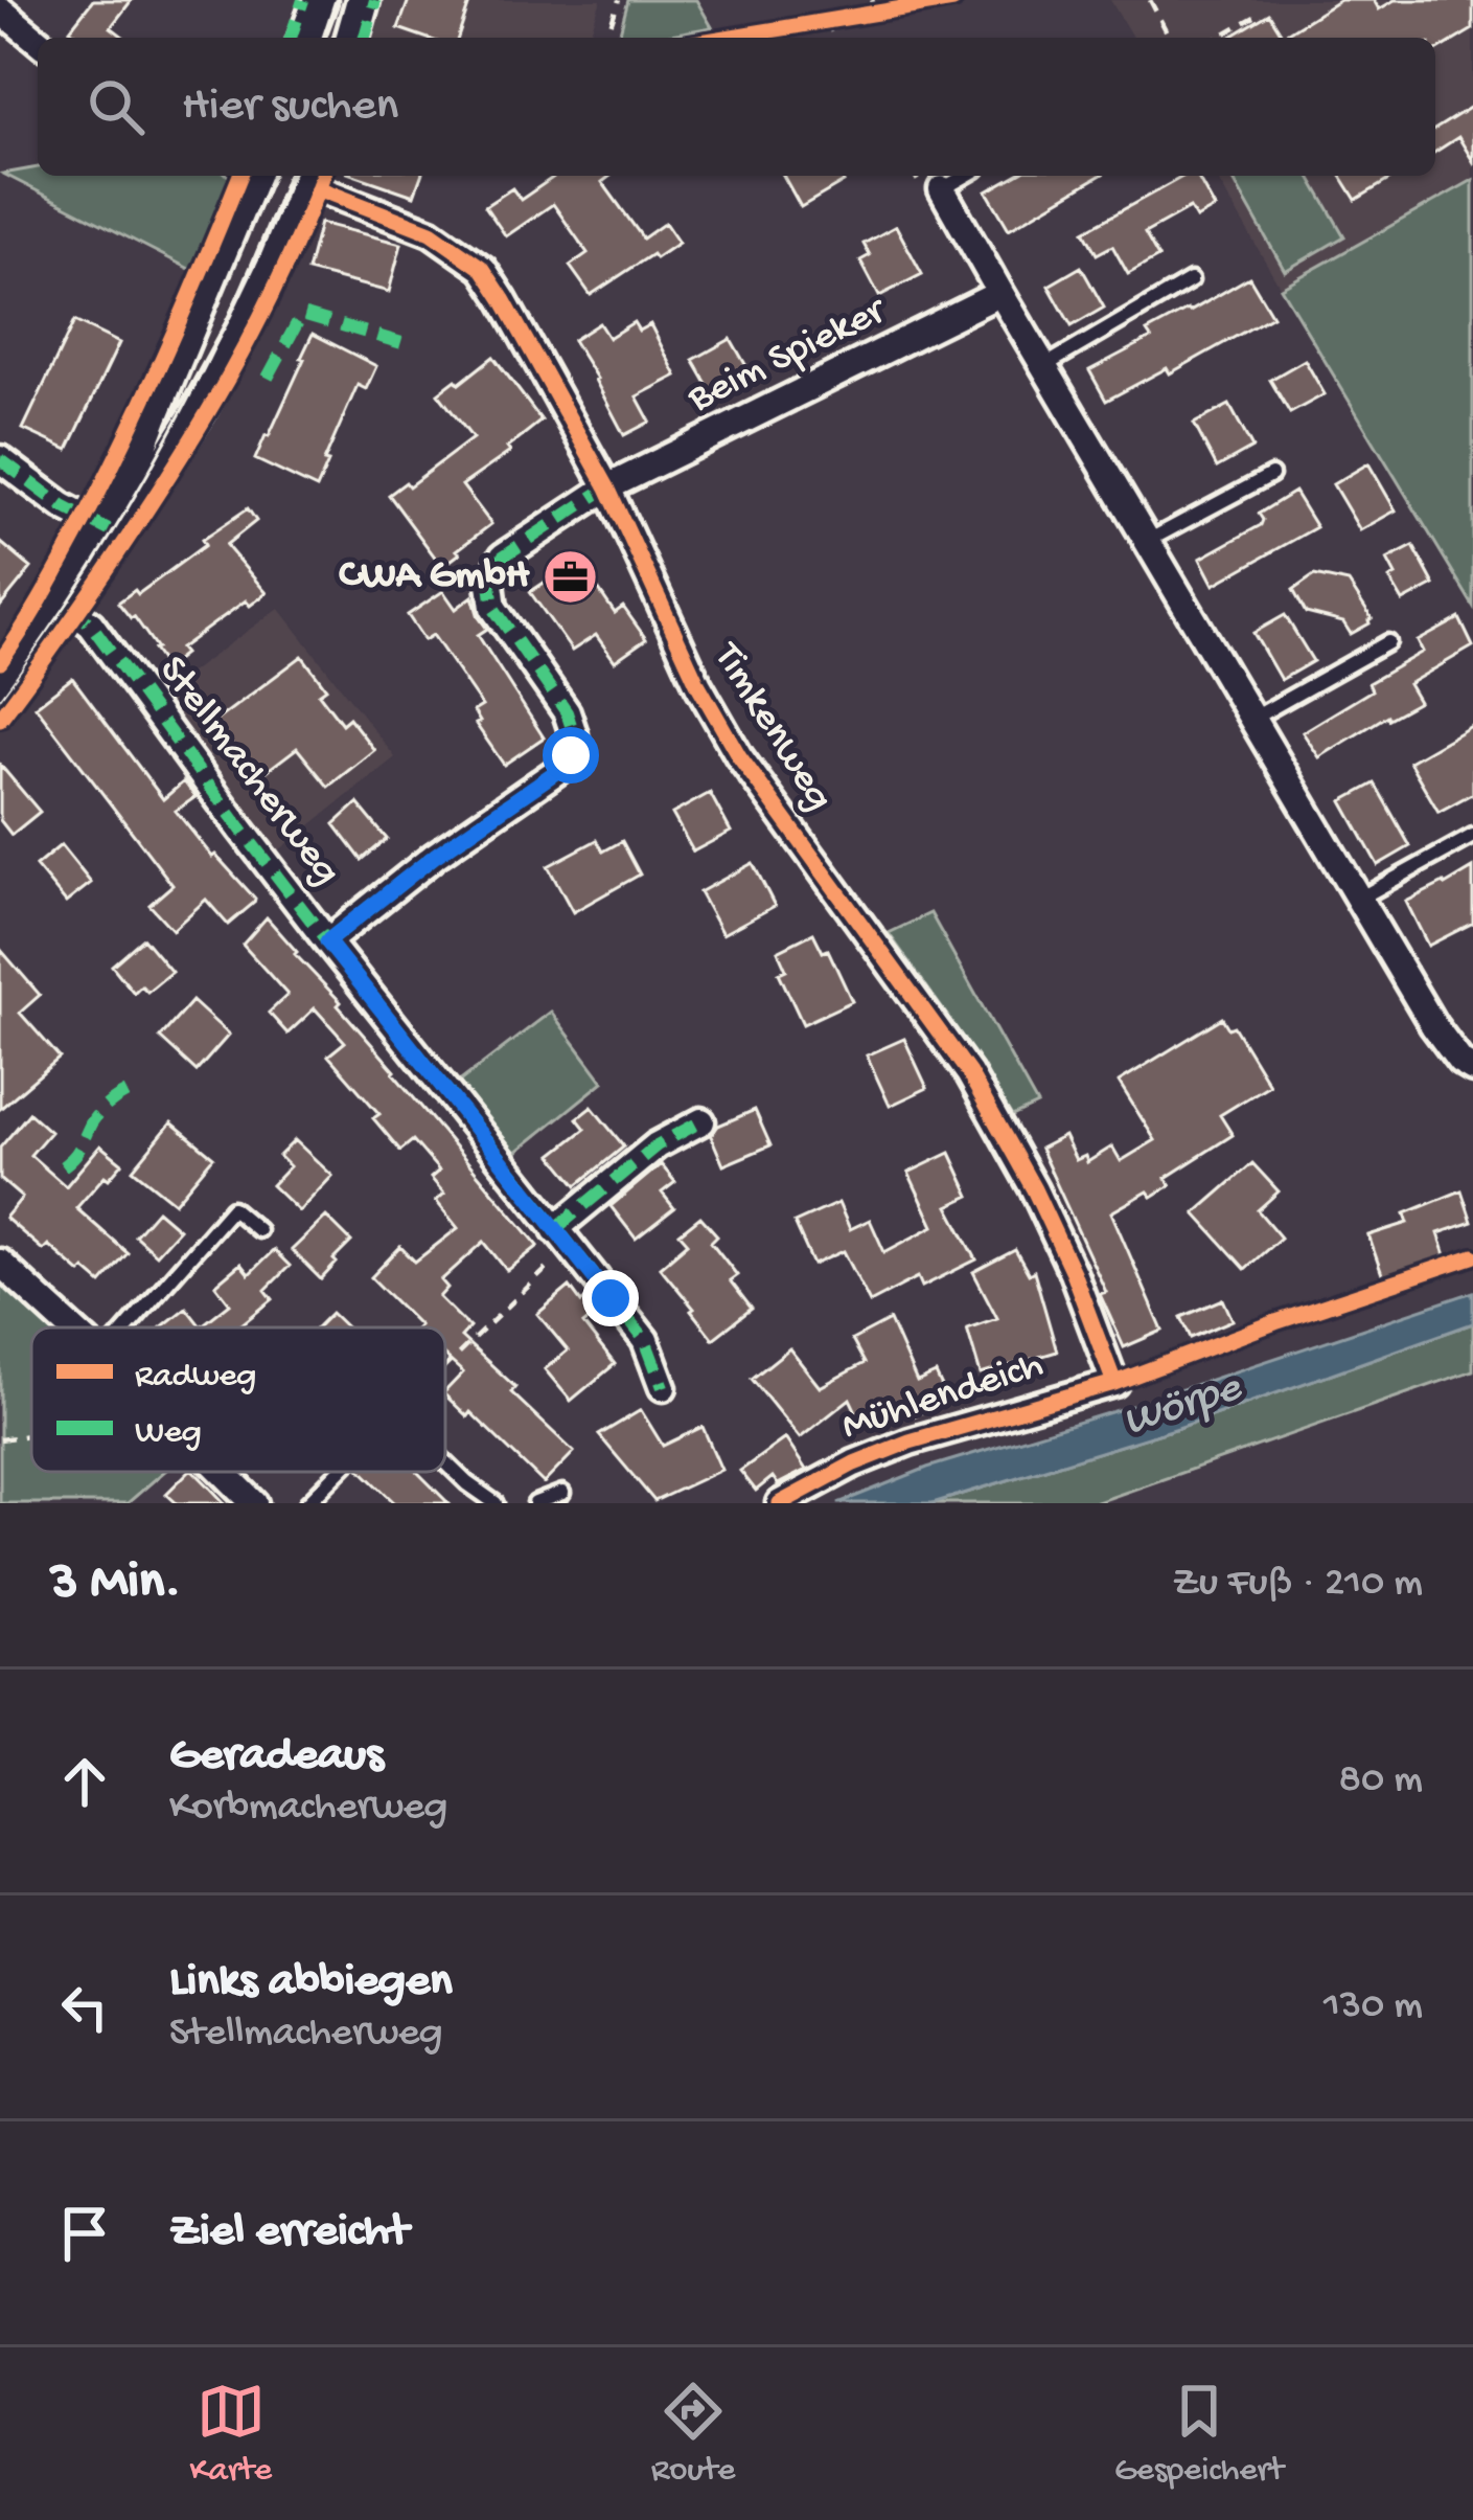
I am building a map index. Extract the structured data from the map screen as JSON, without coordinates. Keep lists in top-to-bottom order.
{
  "streets": {
    "street": [
      "Beim Spieker",
      "Timkenweg",
      "Stellmacherweg",
      "Mühlendeich"
    ]
  },
  "crossings": [
    ["Beim Spieker", "Timkenweg"],
    ["Beim Spieker", "Stellmacherweg"],
    ["Timkenweg", "Mühlendeich"]
  ],
  "water": ["Wörpe"],
  "places": {
    "office": ["CWA GmbH"]
  },
  "legend": ["Radweg", "Weg"],
  "page": {
    "search": "Hier suchen",
    "heading": ["3 Min.", "Zu Fuß · 210 m"],
    "list": [
      ["Geradeaus", "Korbmacherweg", "80 m"],
      ["Links abbiegen", "Stellmacherweg", "130 m"],
      "Ziel erreicht"
    ],
    "nav": ["Karte", "Route", "Gespeichert"]
  }
}
